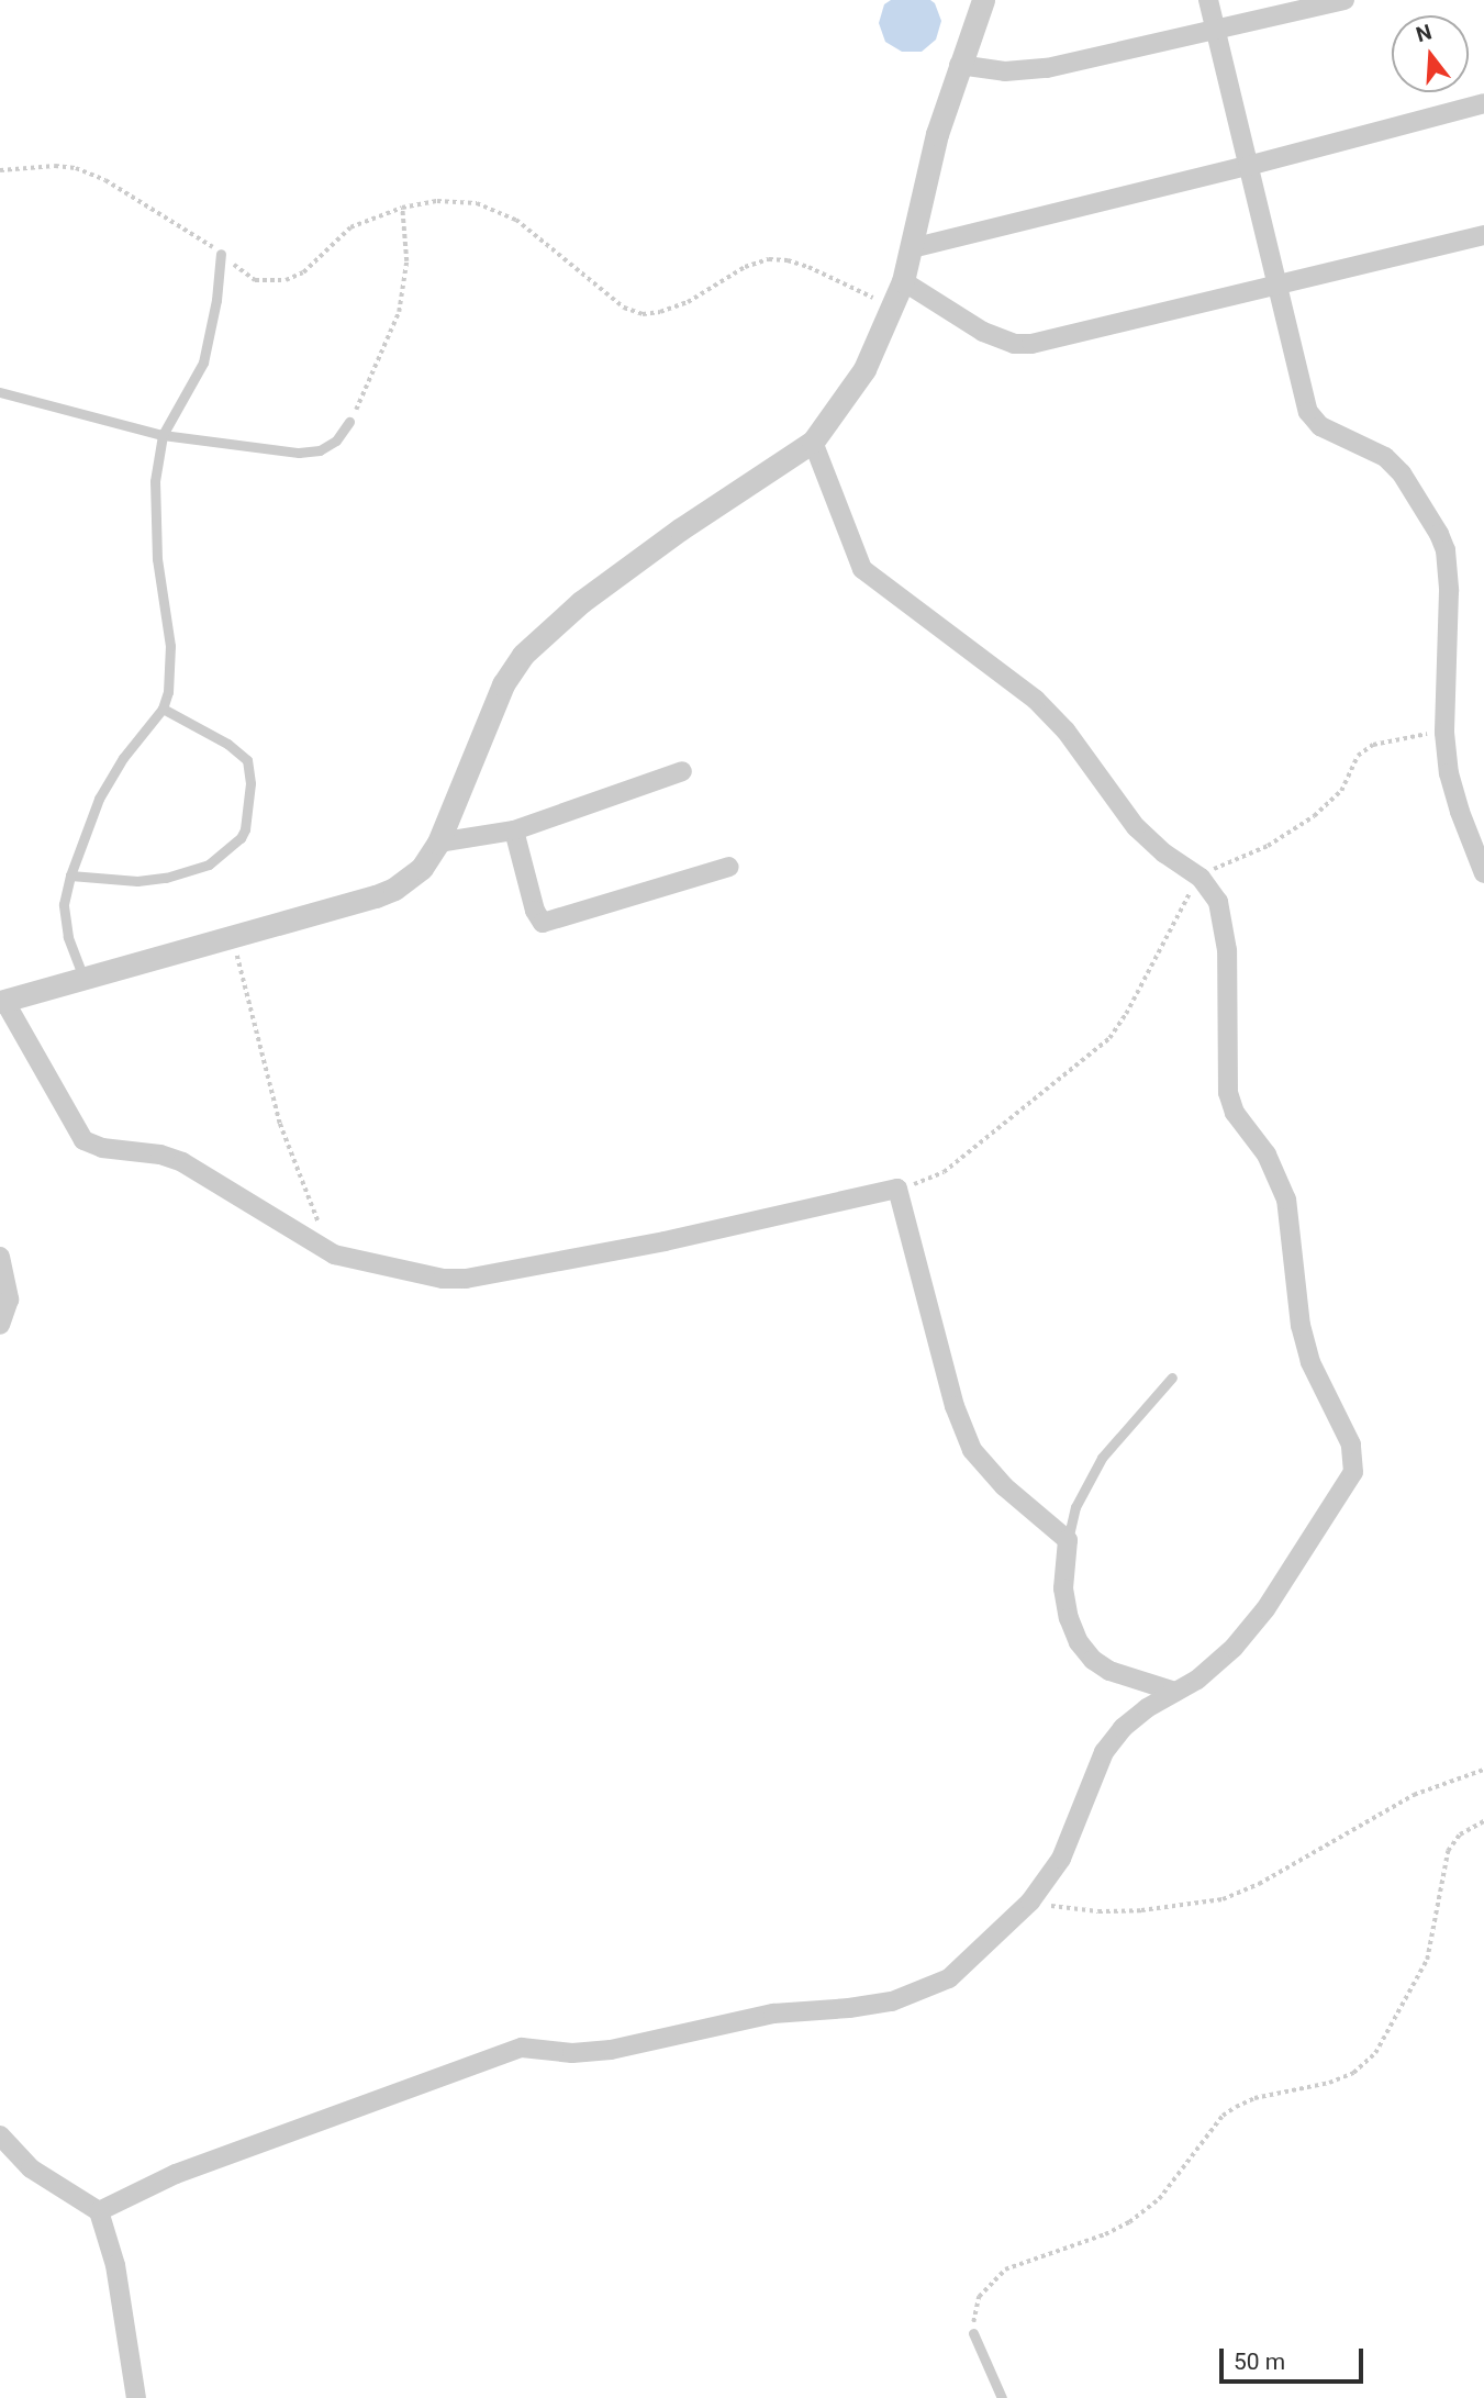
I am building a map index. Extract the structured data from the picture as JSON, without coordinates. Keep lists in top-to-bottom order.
{
  "scale_bar": "50 m",
  "north": "top"
}
